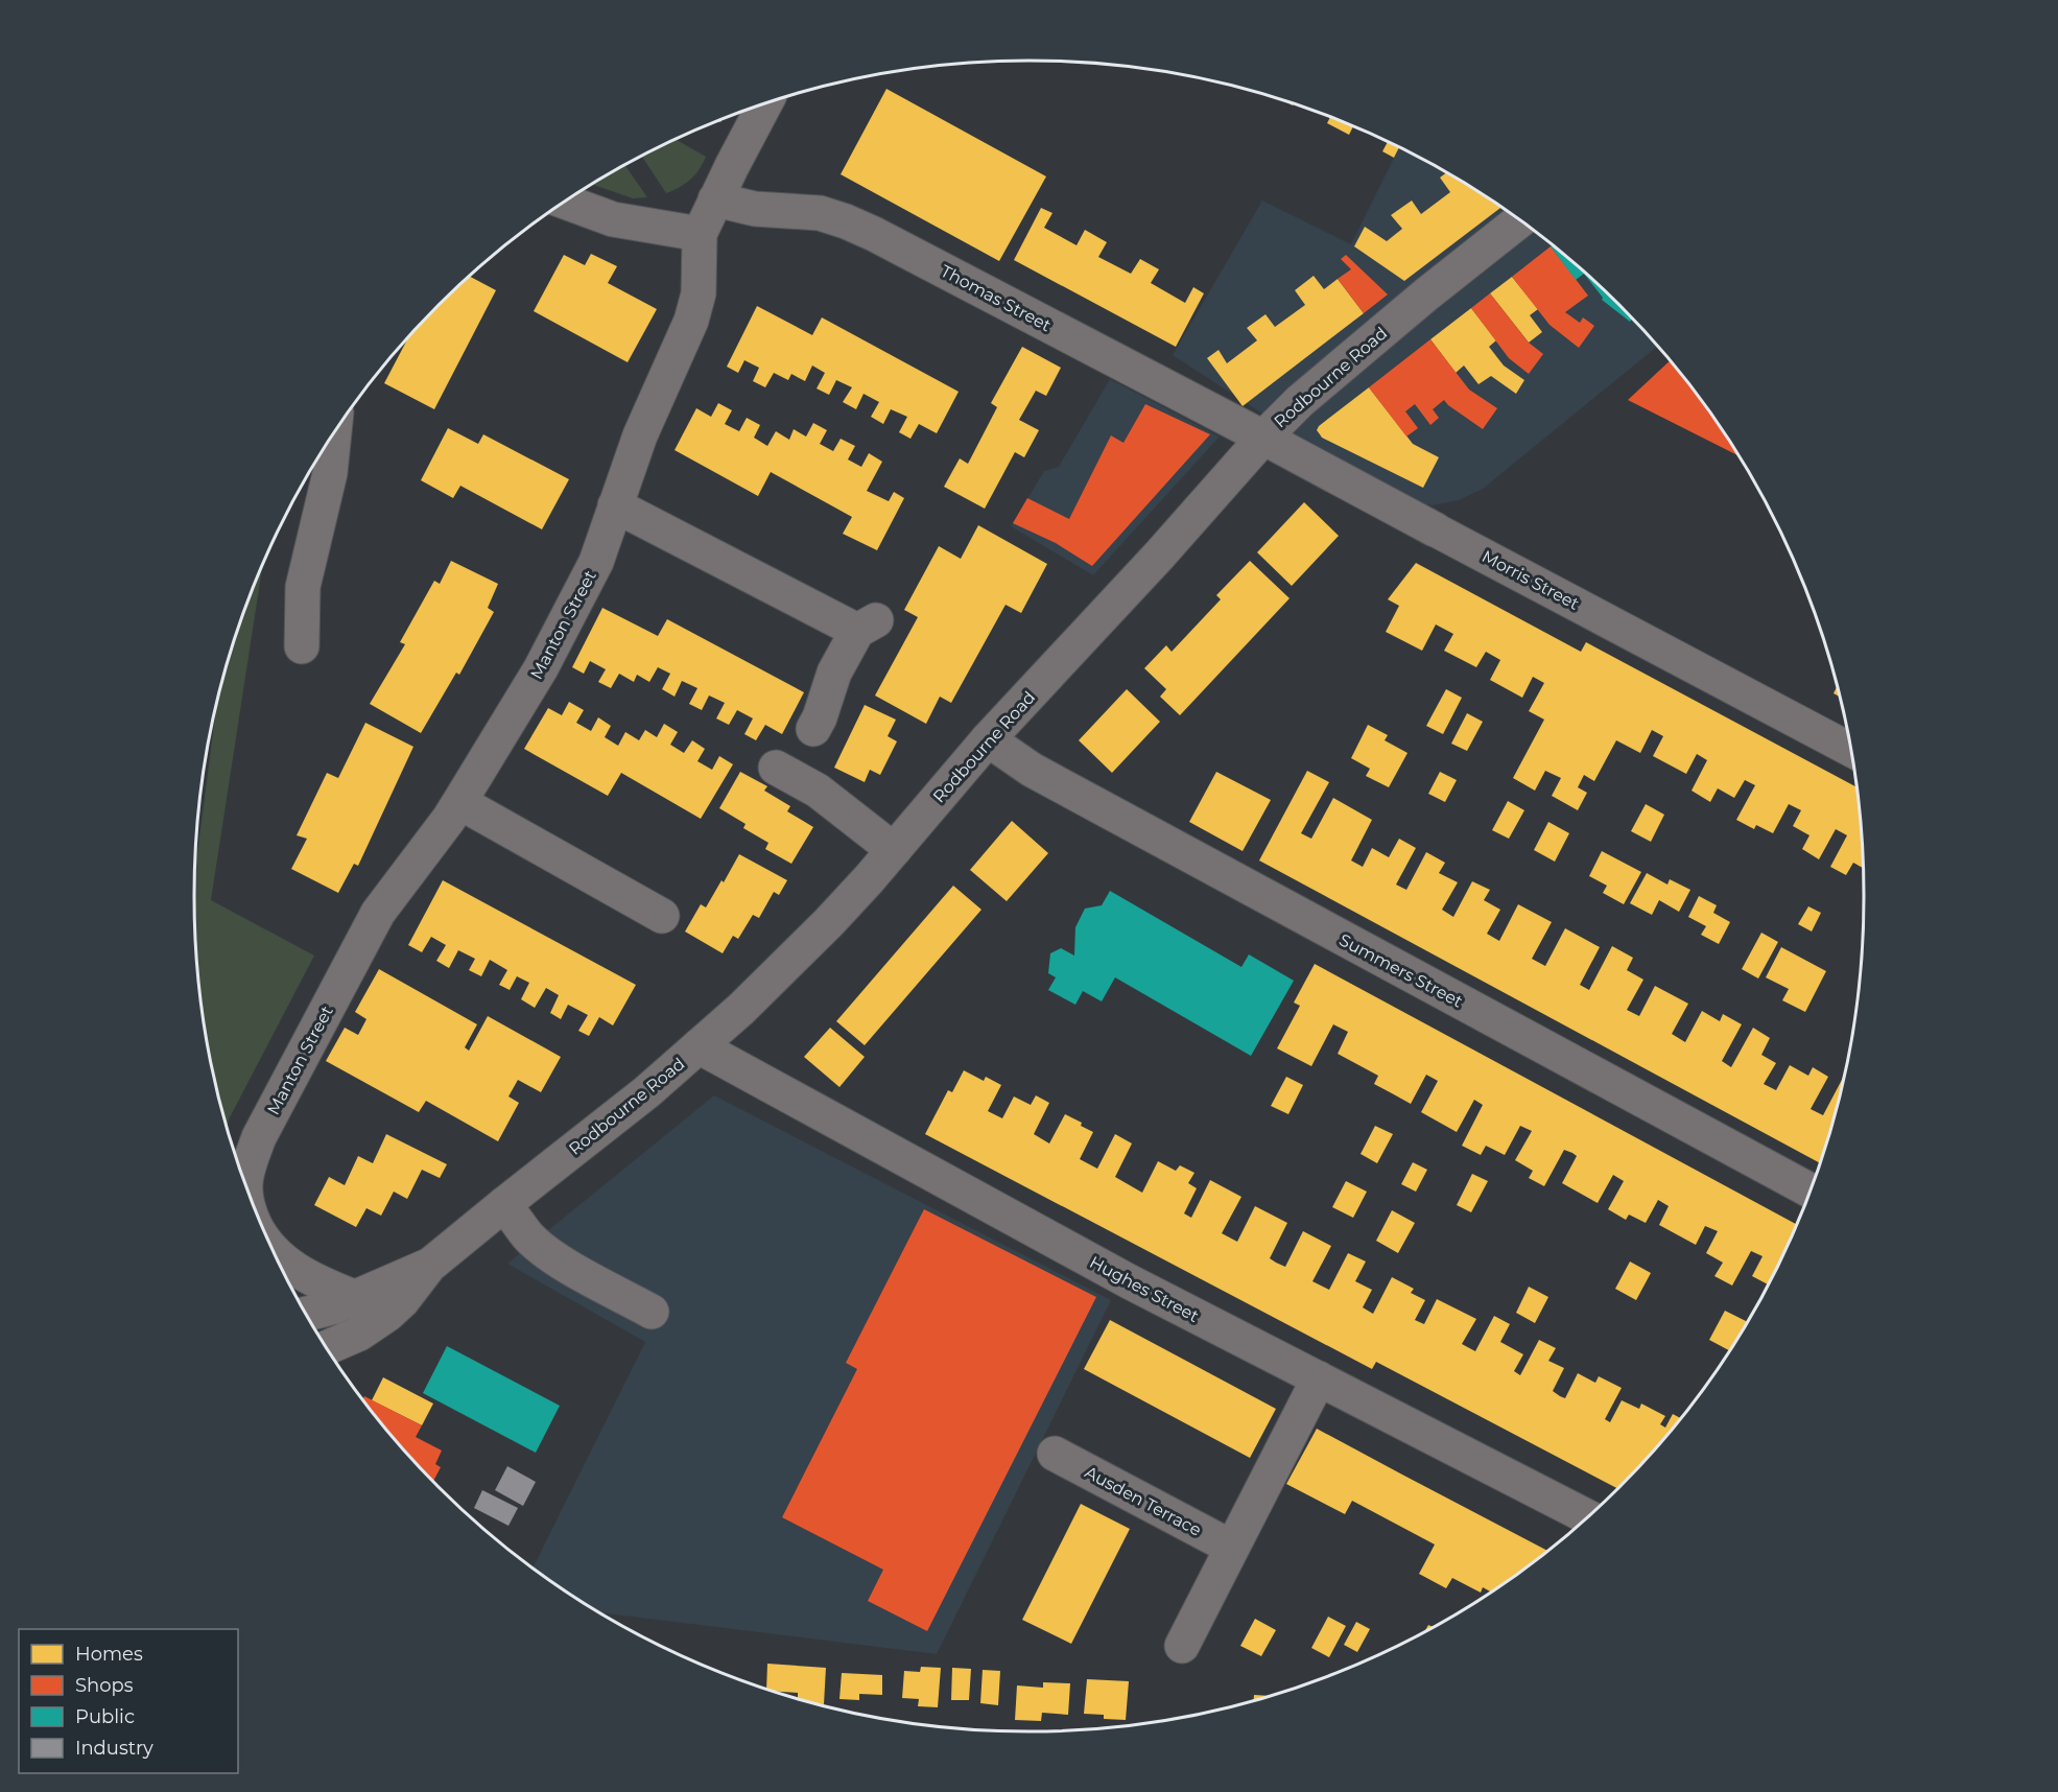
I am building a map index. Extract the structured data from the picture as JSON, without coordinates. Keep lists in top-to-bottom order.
{
  "streets": {
    "street": [
      "Thomas Street",
      "Rodbourne Road",
      "Morris Street",
      "Manton Street",
      "Summers Street",
      "Hughes Street",
      "Ausden Terrace"
    ]
  },
  "crossings": [
    ["Thomas Street", "Rodbourne Road"],
    ["Thomas Street", "Morris Street"],
    ["Rodbourne Road", "Morris Street"],
    ["Rodbourne Road", "Manton Street"],
    ["Rodbourne Road", "Summers Street"],
    ["Rodbourne Road", "Hughes Street"]
  ],
  "legend": [
    "Homes",
    "Shops",
    "Public",
    "Industry"
  ]
}
